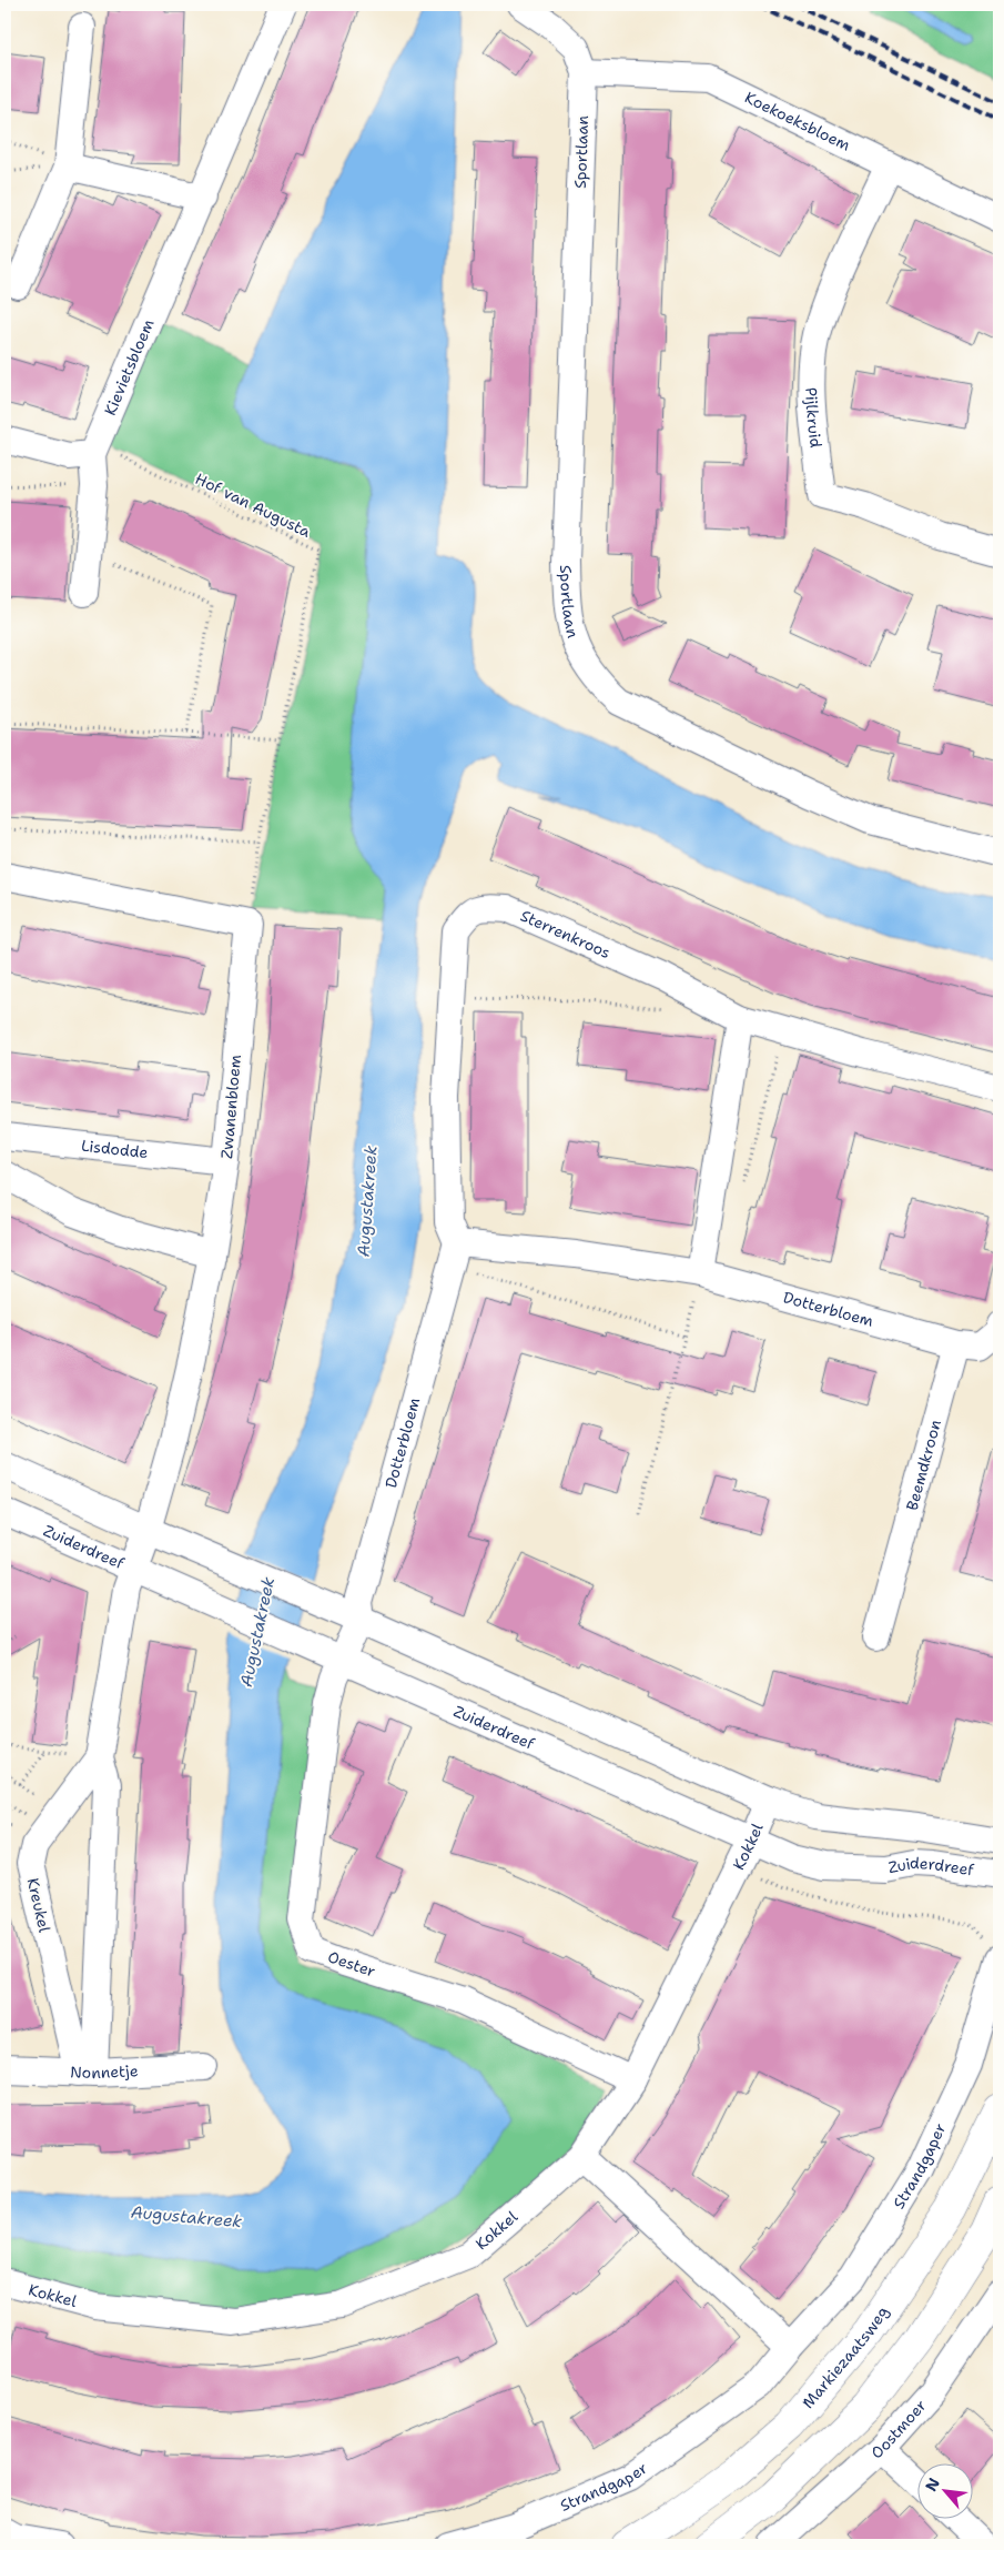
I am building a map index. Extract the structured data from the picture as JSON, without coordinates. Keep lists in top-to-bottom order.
{
  "streets": {
    "main road": ["Markiezaatsweg"],
    "street": [
      "Koekoeksbloem",
      "Sportlaan",
      "Kievietsbloem",
      "Pijlkruid",
      "Sterrenkroos",
      "Zwanenbloem",
      "Lisdodde",
      "Dotterbloem",
      "Beemdkroon",
      "Zuiderdreef",
      "Kokkel",
      "Kreukel",
      "Oester",
      "Nonnetje",
      "Strandgaper",
      "Oostmoer"
    ],
    "path": ["Hof van Augusta"]
  },
  "crossings": [
    ["Koekoeksbloem", "Sportlaan"],
    ["Koekoeksbloem", "Pijlkruid"],
    ["Hof van Augusta", "Zwanenbloem"],
    ["Sterrenkroos", "Dotterbloem"],
    ["Zwanenbloem", "Lisdodde"],
    ["Zwanenbloem", "Zuiderdreef"],
    ["Zwanenbloem", "Kreukel"],
    ["Dotterbloem", "Beemdkroon"],
    ["Zuiderdreef", "Kokkel"],
    ["Zuiderdreef", "Kreukel"],
    ["Zuiderdreef", "Oester"],
    ["Kokkel", "Oester"],
    ["Kreukel", "Nonnetje"]
  ],
  "water": ["Augustakreek"],
  "north": "top left"
}
